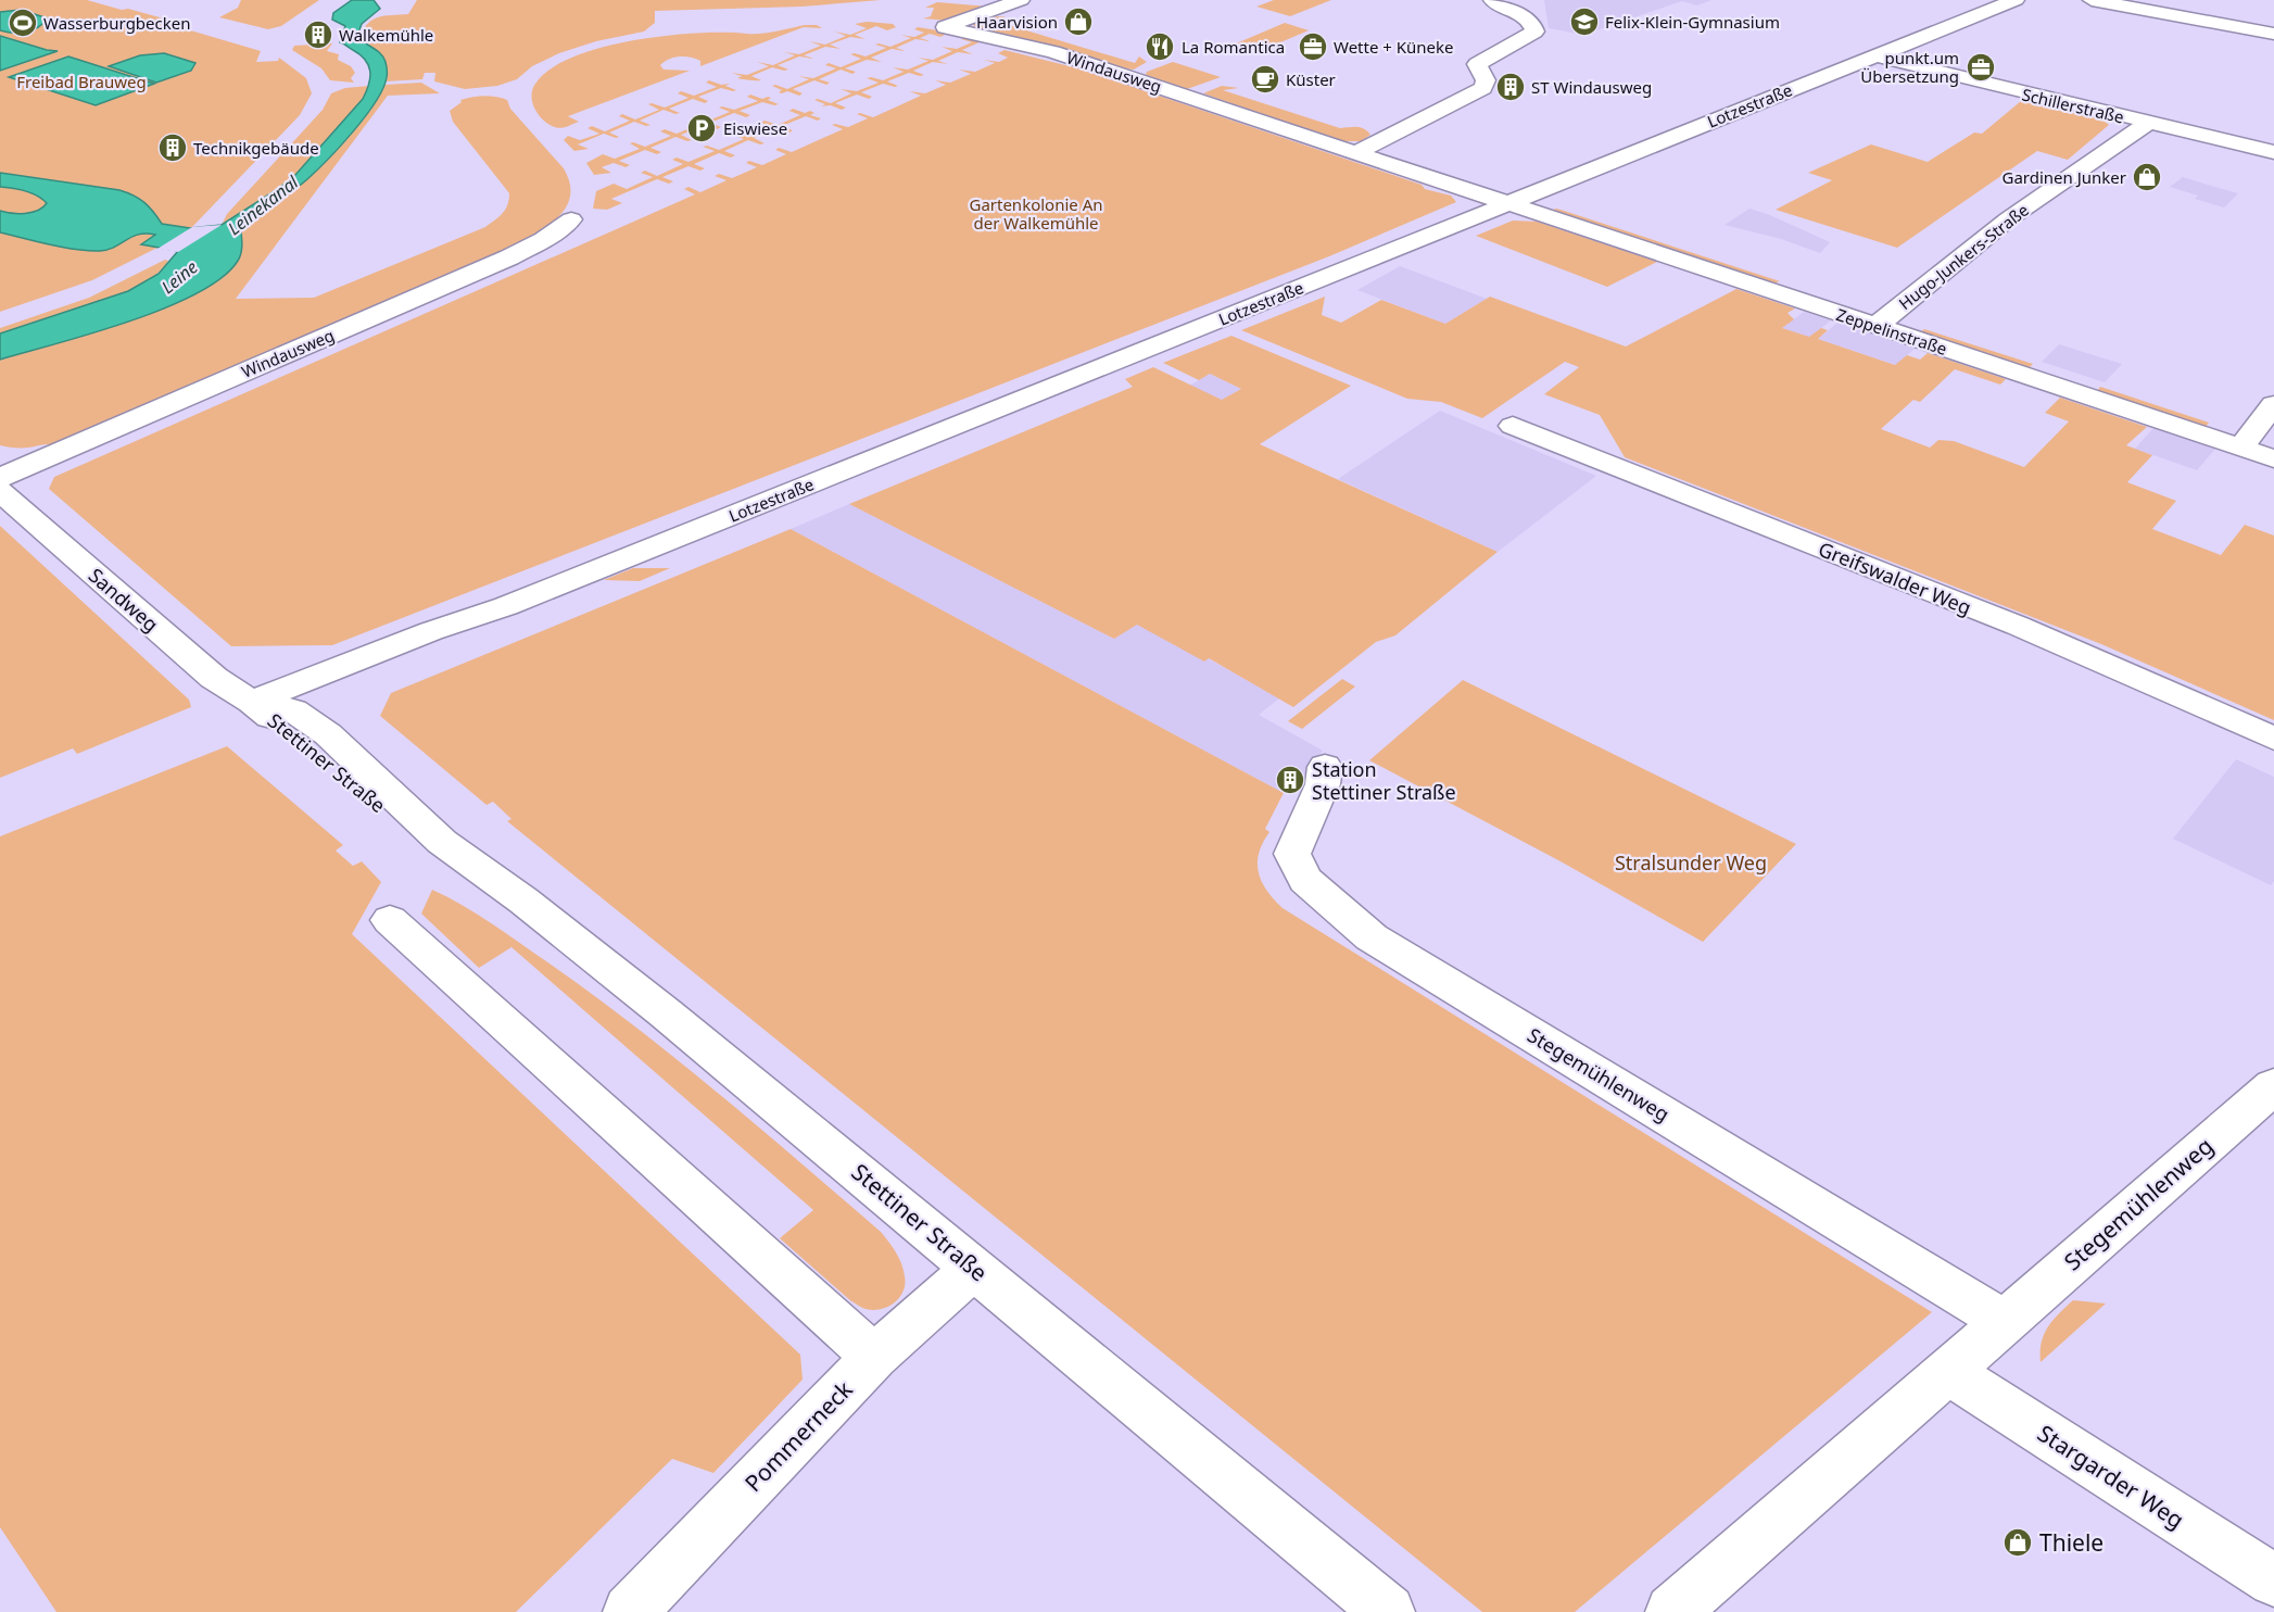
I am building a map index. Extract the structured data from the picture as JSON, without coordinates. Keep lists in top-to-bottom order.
{
  "streets": {
    "street": [
      "Windausweg",
      "Lotzestraße",
      "Schillerstraße",
      "Hugo-Junkers-Straße",
      "Zeppelinstraße",
      "Greifswalder Weg",
      "Sandweg",
      "Stettiner Straße",
      "Stegemühlenweg",
      "Pommerneck",
      "Stargarder Weg"
    ]
  },
  "crossings": [
    ["Windausweg", "Lotzestraße"],
    ["Windausweg", "Zeppelinstraße"],
    ["Lotzestraße", "Schillerstraße"],
    ["Lotzestraße", "Zeppelinstraße"],
    ["Lotzestraße", "Sandweg"],
    ["Lotzestraße", "Stettiner Straße"],
    ["Schillerstraße", "Hugo-Junkers-Straße"],
    ["Hugo-Junkers-Straße", "Zeppelinstraße"],
    ["Sandweg", "Stettiner Straße"],
    ["Stettiner Straße", "Pommerneck"],
    ["Stegemühlenweg", "Stargarder Weg"]
  ],
  "water": ["Leinekanal", "Leine"],
  "parks": ["Freibad Brauweg", "Gartenkolonie An der Walkemühle", "Stralsunder Weg"],
  "places": {
    "shop": ["Haarvision", "Gardinen Junker", "Thiele"],
    "school or university": ["Felix-Klein-Gymnasium"],
    "sports": ["Wasserburgbecken"],
    "building": [
      "Walkemühle",
      "ST Windausweg",
      "Technikgebäude",
      "Station Stettiner Straße"
    ],
    "restaurant": ["La Romantica"],
    "office": ["Wette + Küneke", "punkt.um Übersetzung"],
    "cafe": ["Küster"],
    "parking": ["Eiswiese"]
  }
}
